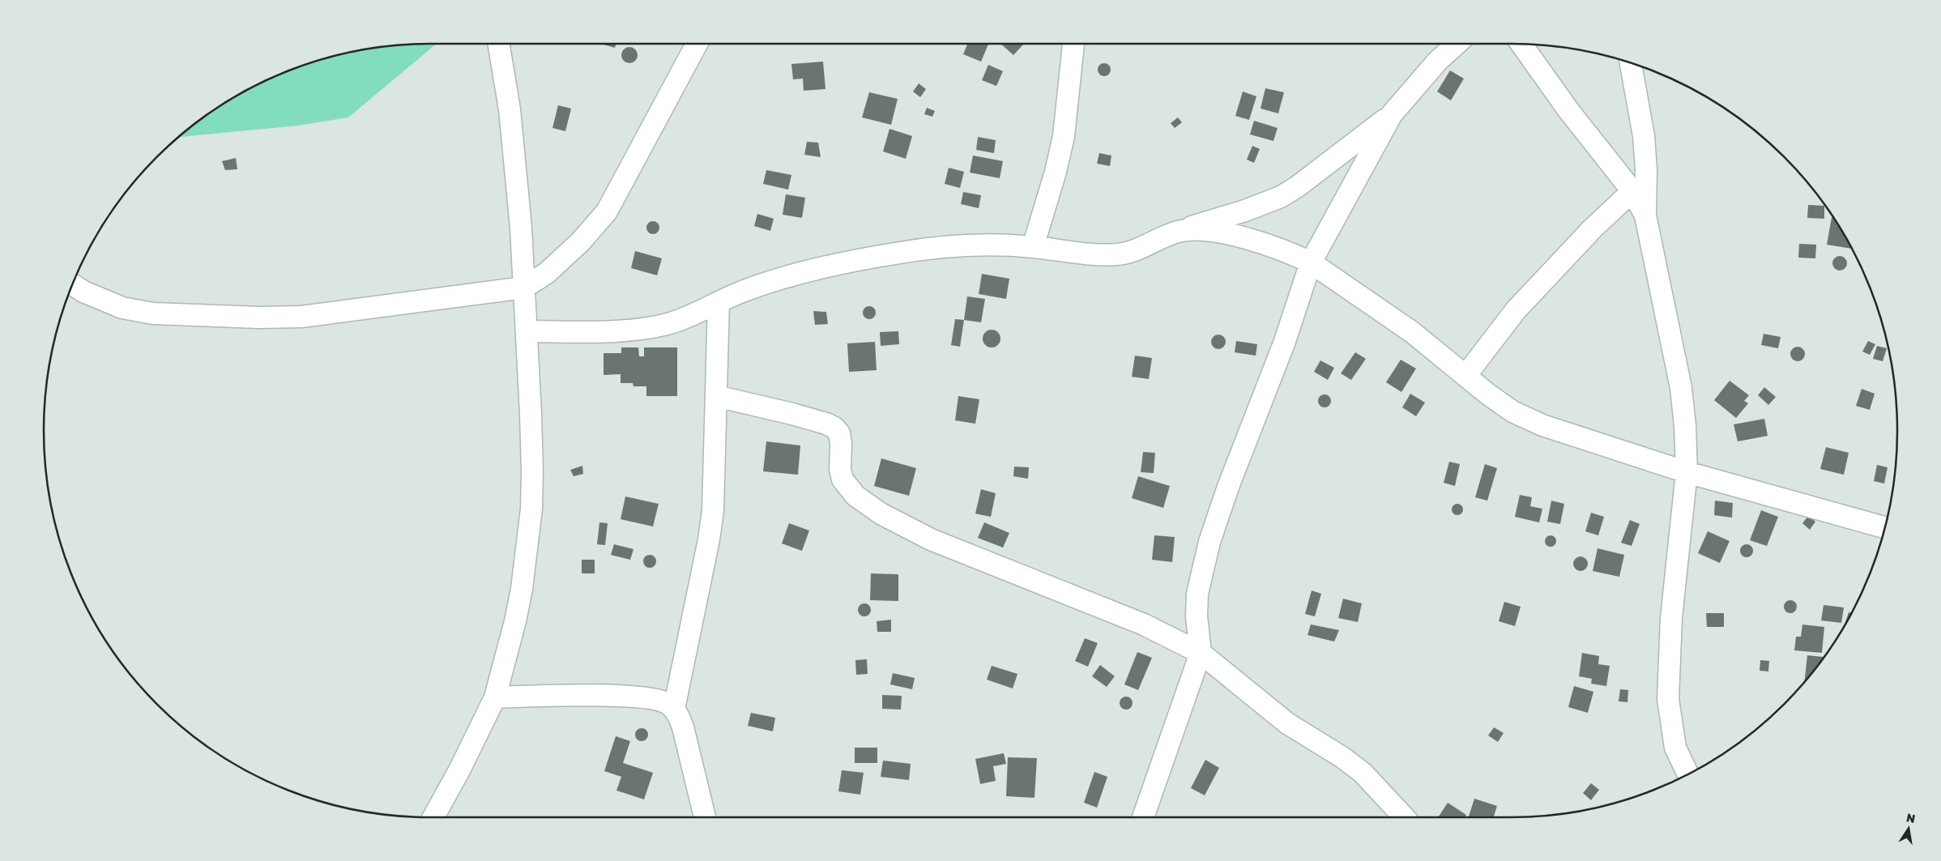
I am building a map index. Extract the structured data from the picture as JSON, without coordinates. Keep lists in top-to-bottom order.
{
  "north": "top"
}
